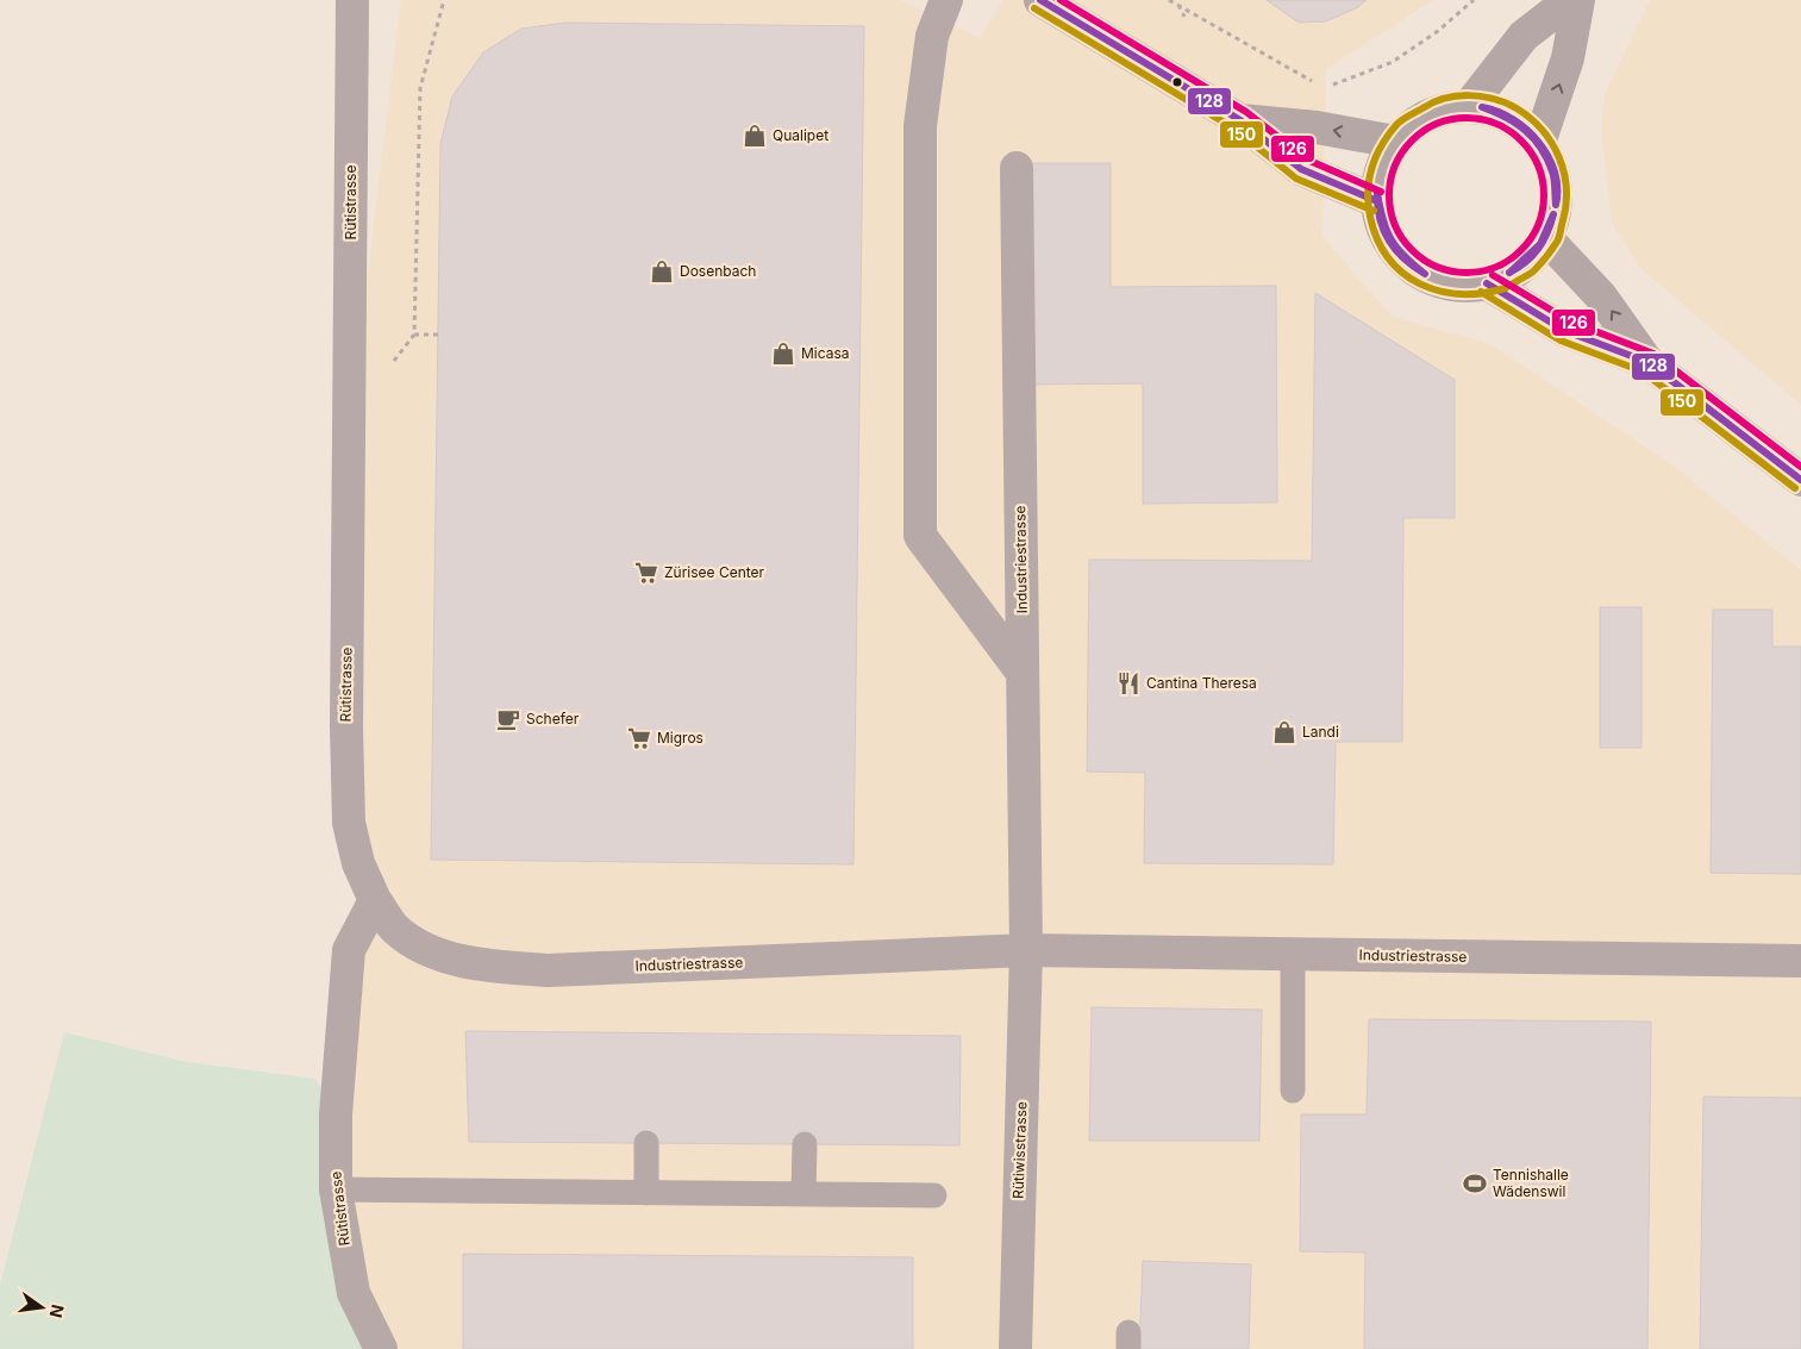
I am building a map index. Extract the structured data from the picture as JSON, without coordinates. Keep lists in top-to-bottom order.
{
  "streets": {
    "street": ["Rütistrasse", "Industriestrasse", "Rütiwisstrasse"]
  },
  "crossings": [
    ["Rütistrasse", "Industriestrasse"],
    ["Industriestrasse", "Rütiwisstrasse"]
  ],
  "places": {
    "shop": [
      "Qualipet",
      "Dosenbach",
      "Micasa",
      "Landi"
    ],
    "supermarket": ["Zürisee Center", "Migros"],
    "restaurant": ["Cantina Theresa"],
    "cafe": ["Schefer"],
    "sports": ["Tennishalle Wädenswil"]
  },
  "lines": ["transit line 128", "transit line 126", "transit line 150"],
  "north": "right"
}
